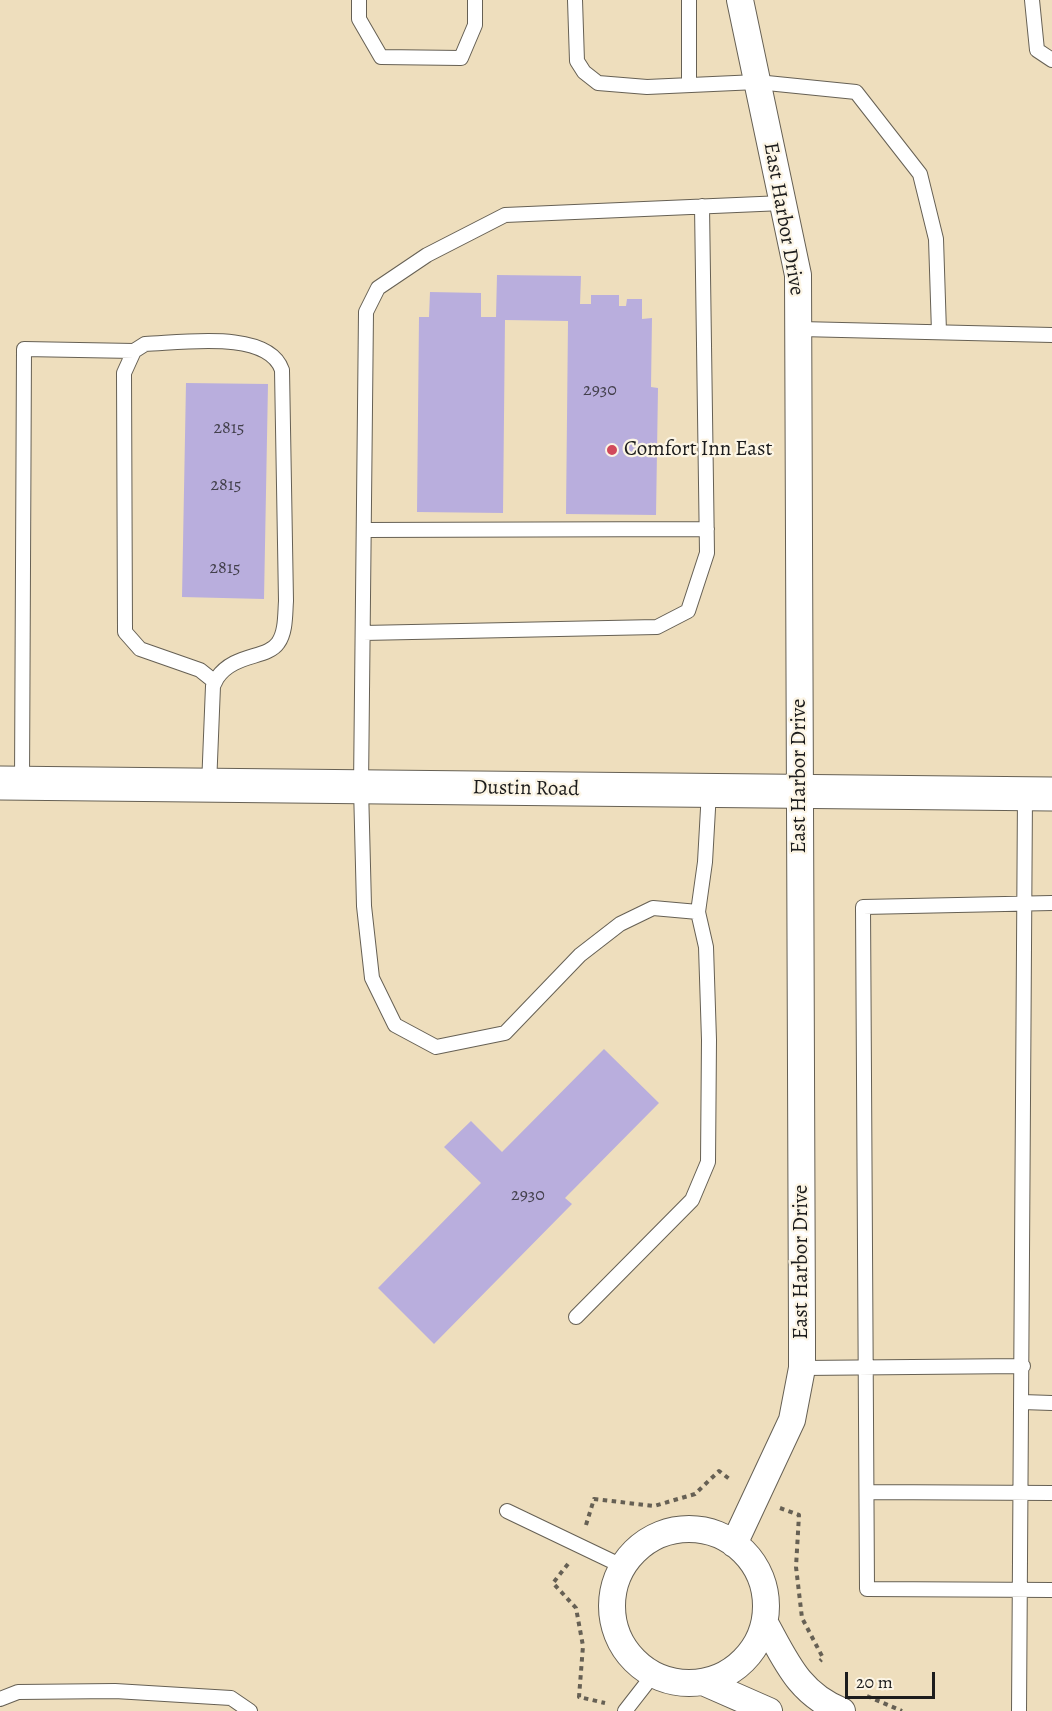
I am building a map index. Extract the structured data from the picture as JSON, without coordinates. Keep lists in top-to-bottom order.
{
  "streets": {
    "street": ["East Harbor Drive", "Dustin Road"]
  },
  "crossings": [
    ["East Harbor Drive", "Dustin Road"]
  ],
  "places": ["Comfort Inn East"],
  "house_numbers": [
    "2930",
    "2815",
    "2815",
    "2815",
    "2930"
  ],
  "scale_bar": "20 m"
}
